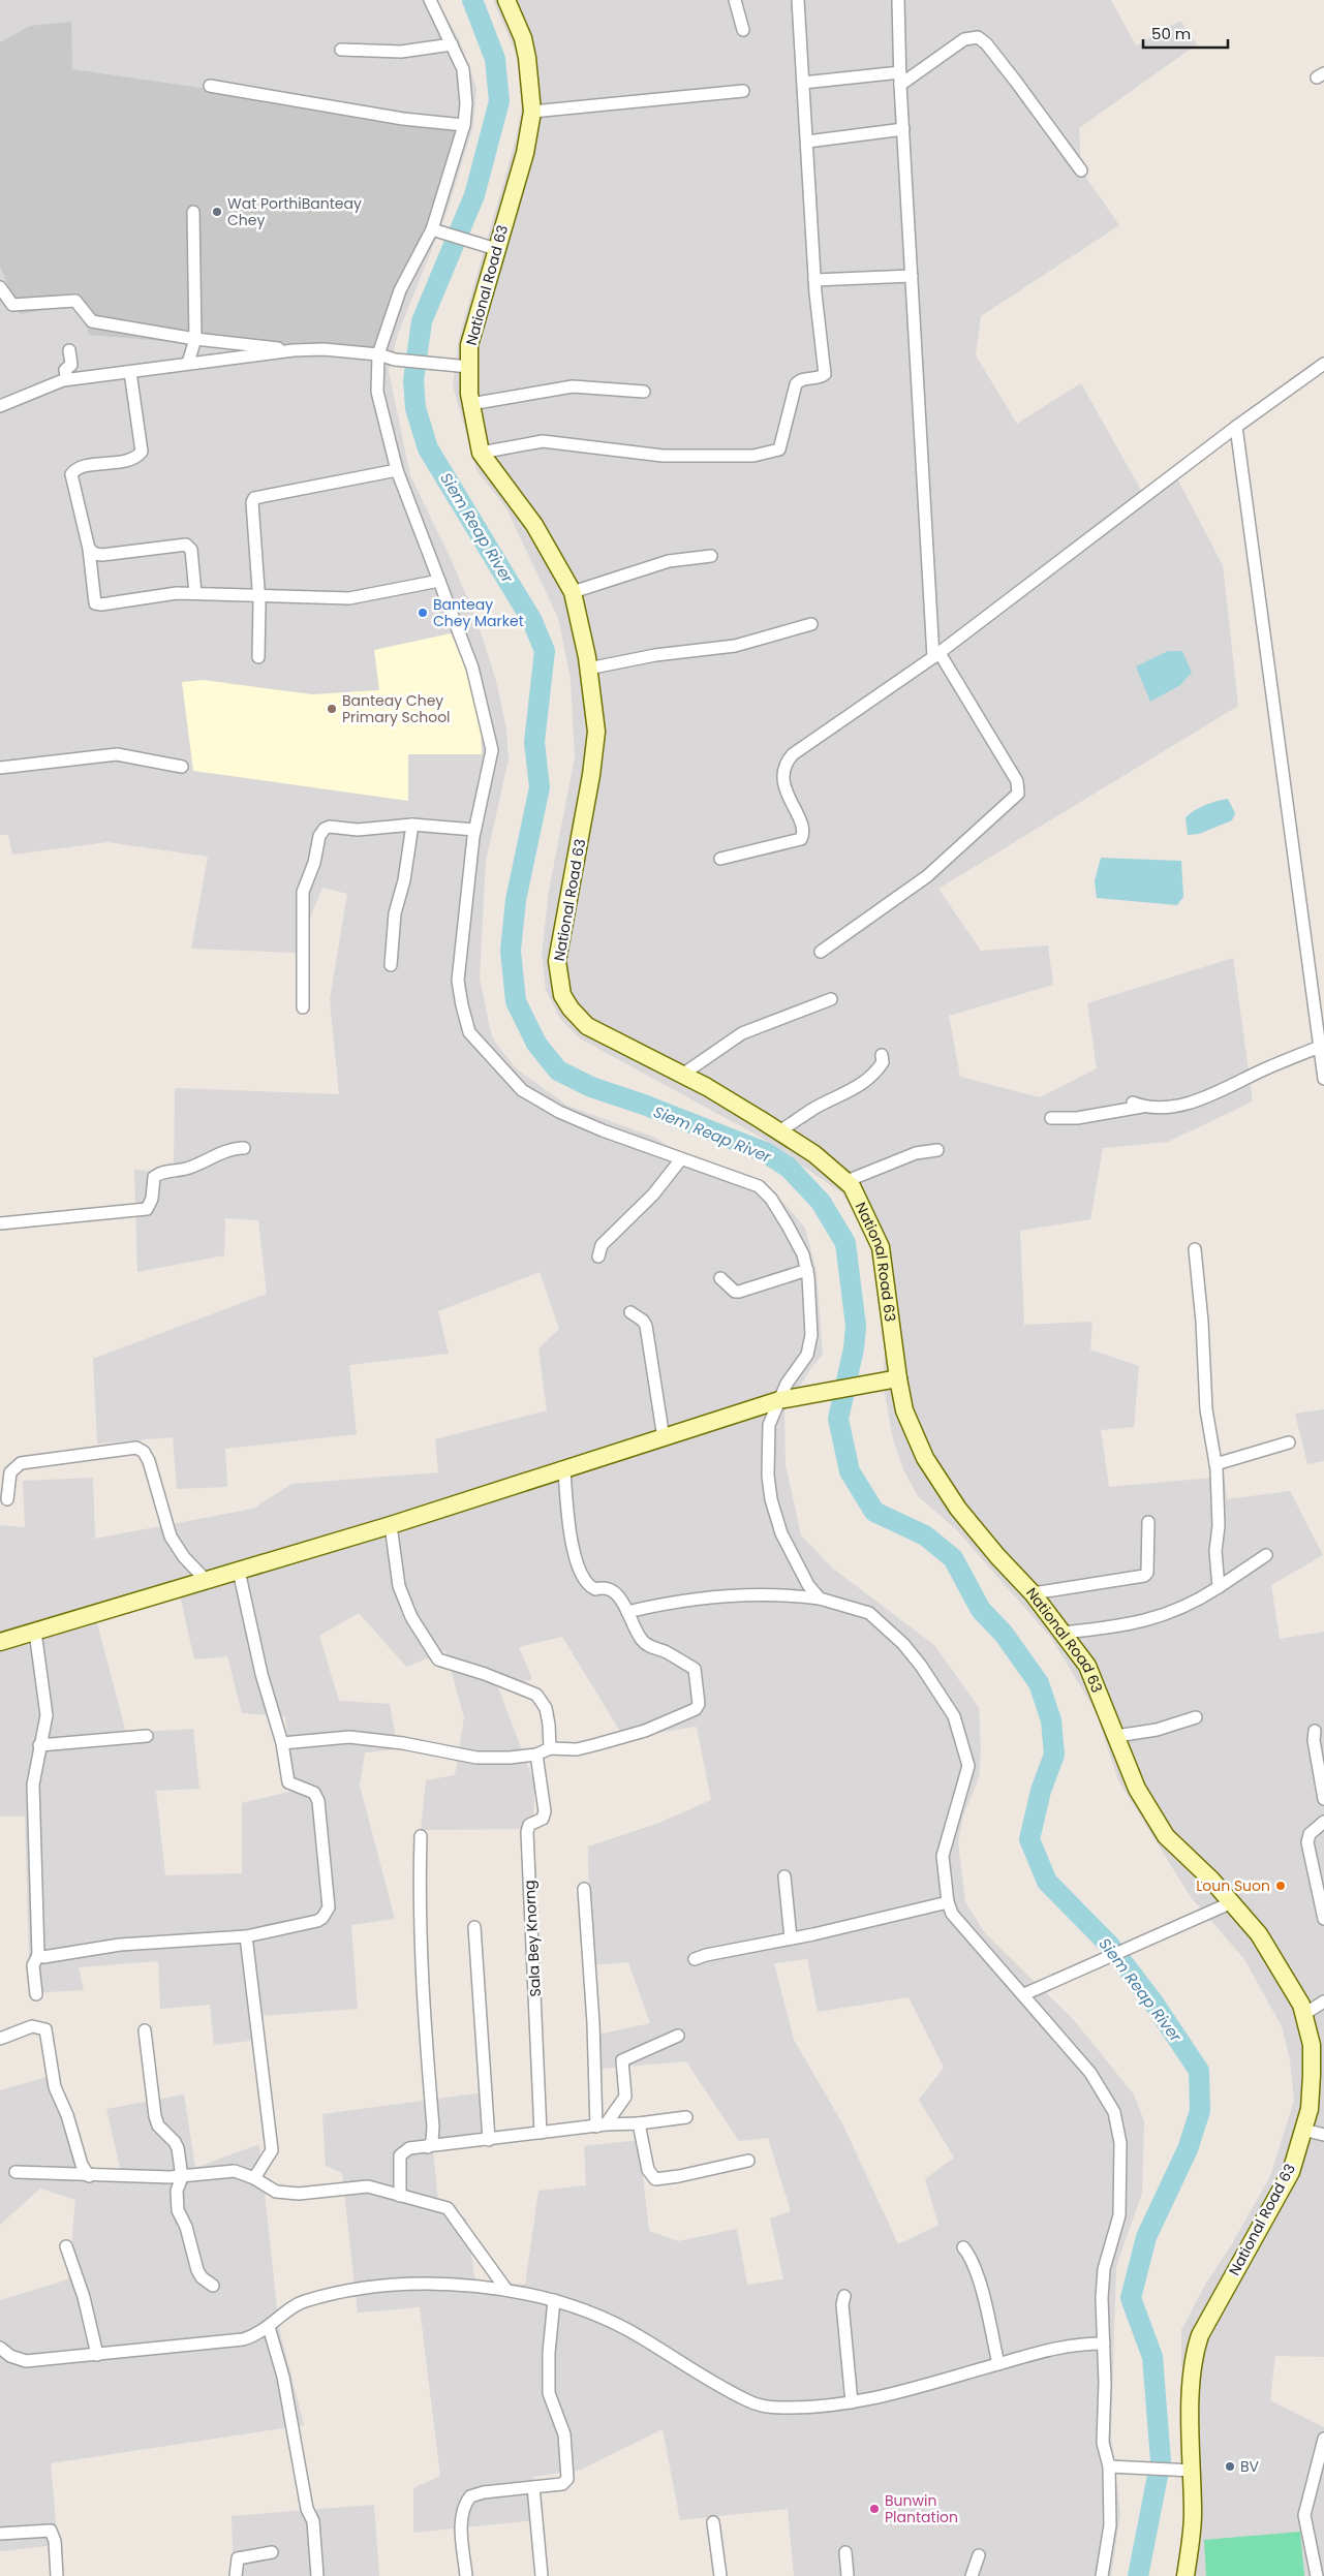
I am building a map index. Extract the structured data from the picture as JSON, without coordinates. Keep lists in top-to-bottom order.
{
  "streets": {
    "street": ["National Road 63", "Sala Bey Knorng"]
  },
  "water": ["Siem Reap River"],
  "places": [
    "Wat PorthiBanteay Chey",
    "Banteay Chey Market",
    "Banteay Chey Primary School",
    "Loun Suon",
    "BV",
    "Bunwin Plantation"
  ],
  "scale_bar": "50 m"
}
